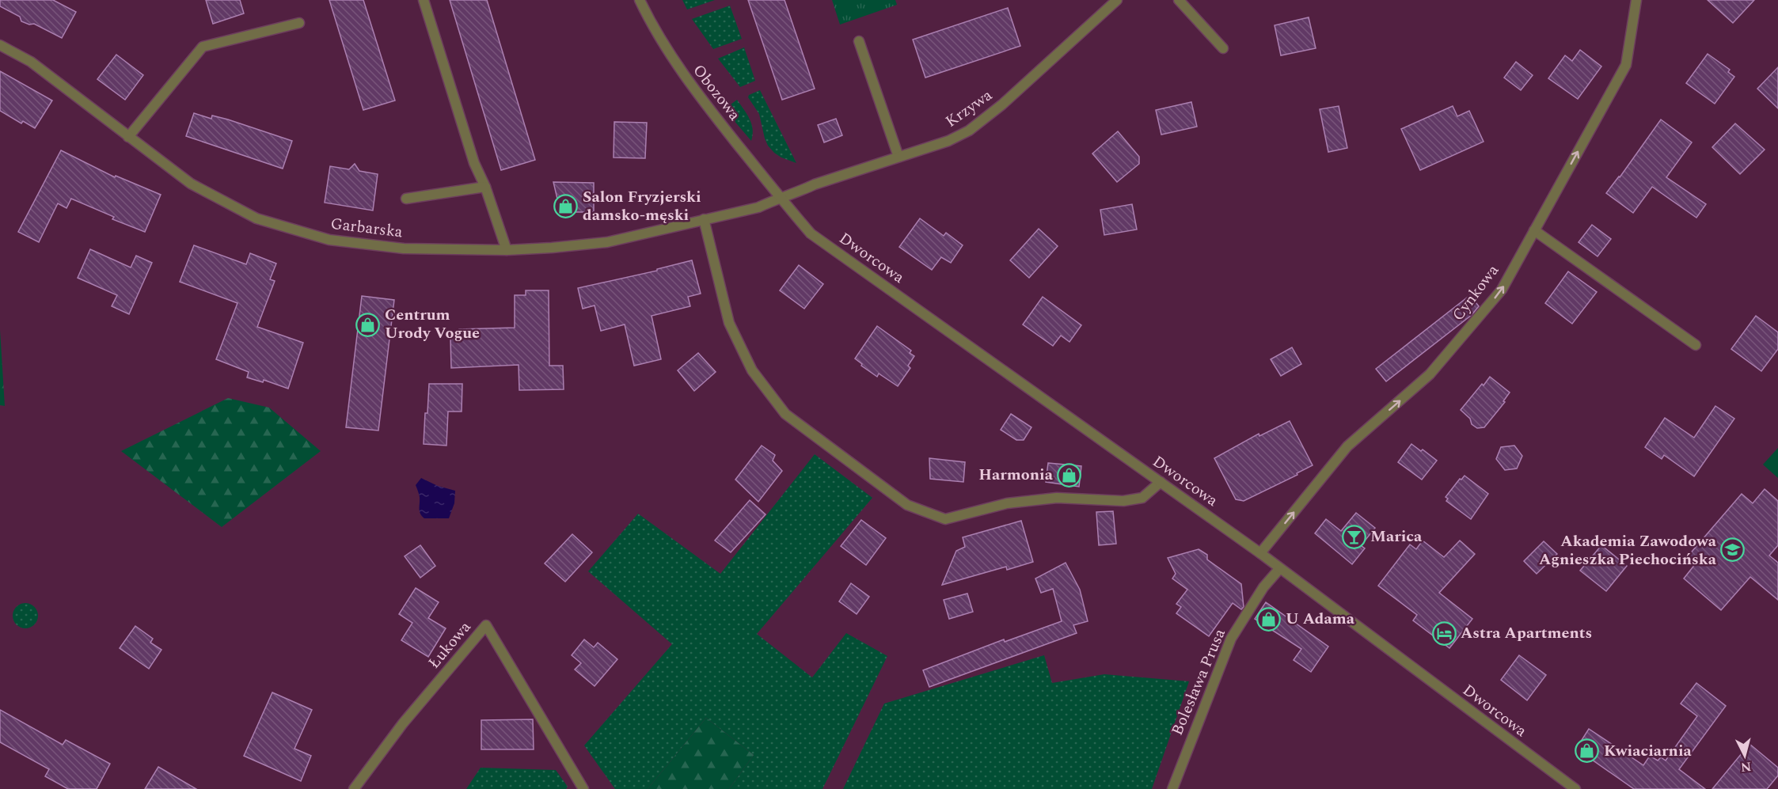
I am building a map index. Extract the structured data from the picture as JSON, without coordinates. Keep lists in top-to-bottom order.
{
  "streets": {
    "street": [
      "Obozowa",
      "Krzywa",
      "Garbarska",
      "Dworcowa",
      "Cynkowa",
      "Łukowa",
      "Bolesława Prusa"
    ]
  },
  "crossings": [
    ["Obozowa", "Krzywa"],
    ["Obozowa", "Garbarska"],
    ["Obozowa", "Dworcowa"],
    ["Krzywa", "Garbarska"],
    ["Krzywa", "Dworcowa"],
    ["Garbarska", "Dworcowa"],
    ["Dworcowa", "Cynkowa"],
    ["Dworcowa", "Bolesława Prusa"]
  ],
  "one_way": ["Cynkowa"],
  "places": {
    "shop": [
      "Salon Fryzjerski damsko-męski",
      "Centrum Urody Vogue",
      "Harmonia",
      "U Adama",
      "Kwiaciarnia"
    ],
    "bar": ["Marica"],
    "school or university": ["Akademia Zawodowa Agnieszka Piechocińska"],
    "hotel": ["Astra Apartments"]
  },
  "north": "bottom"
}
